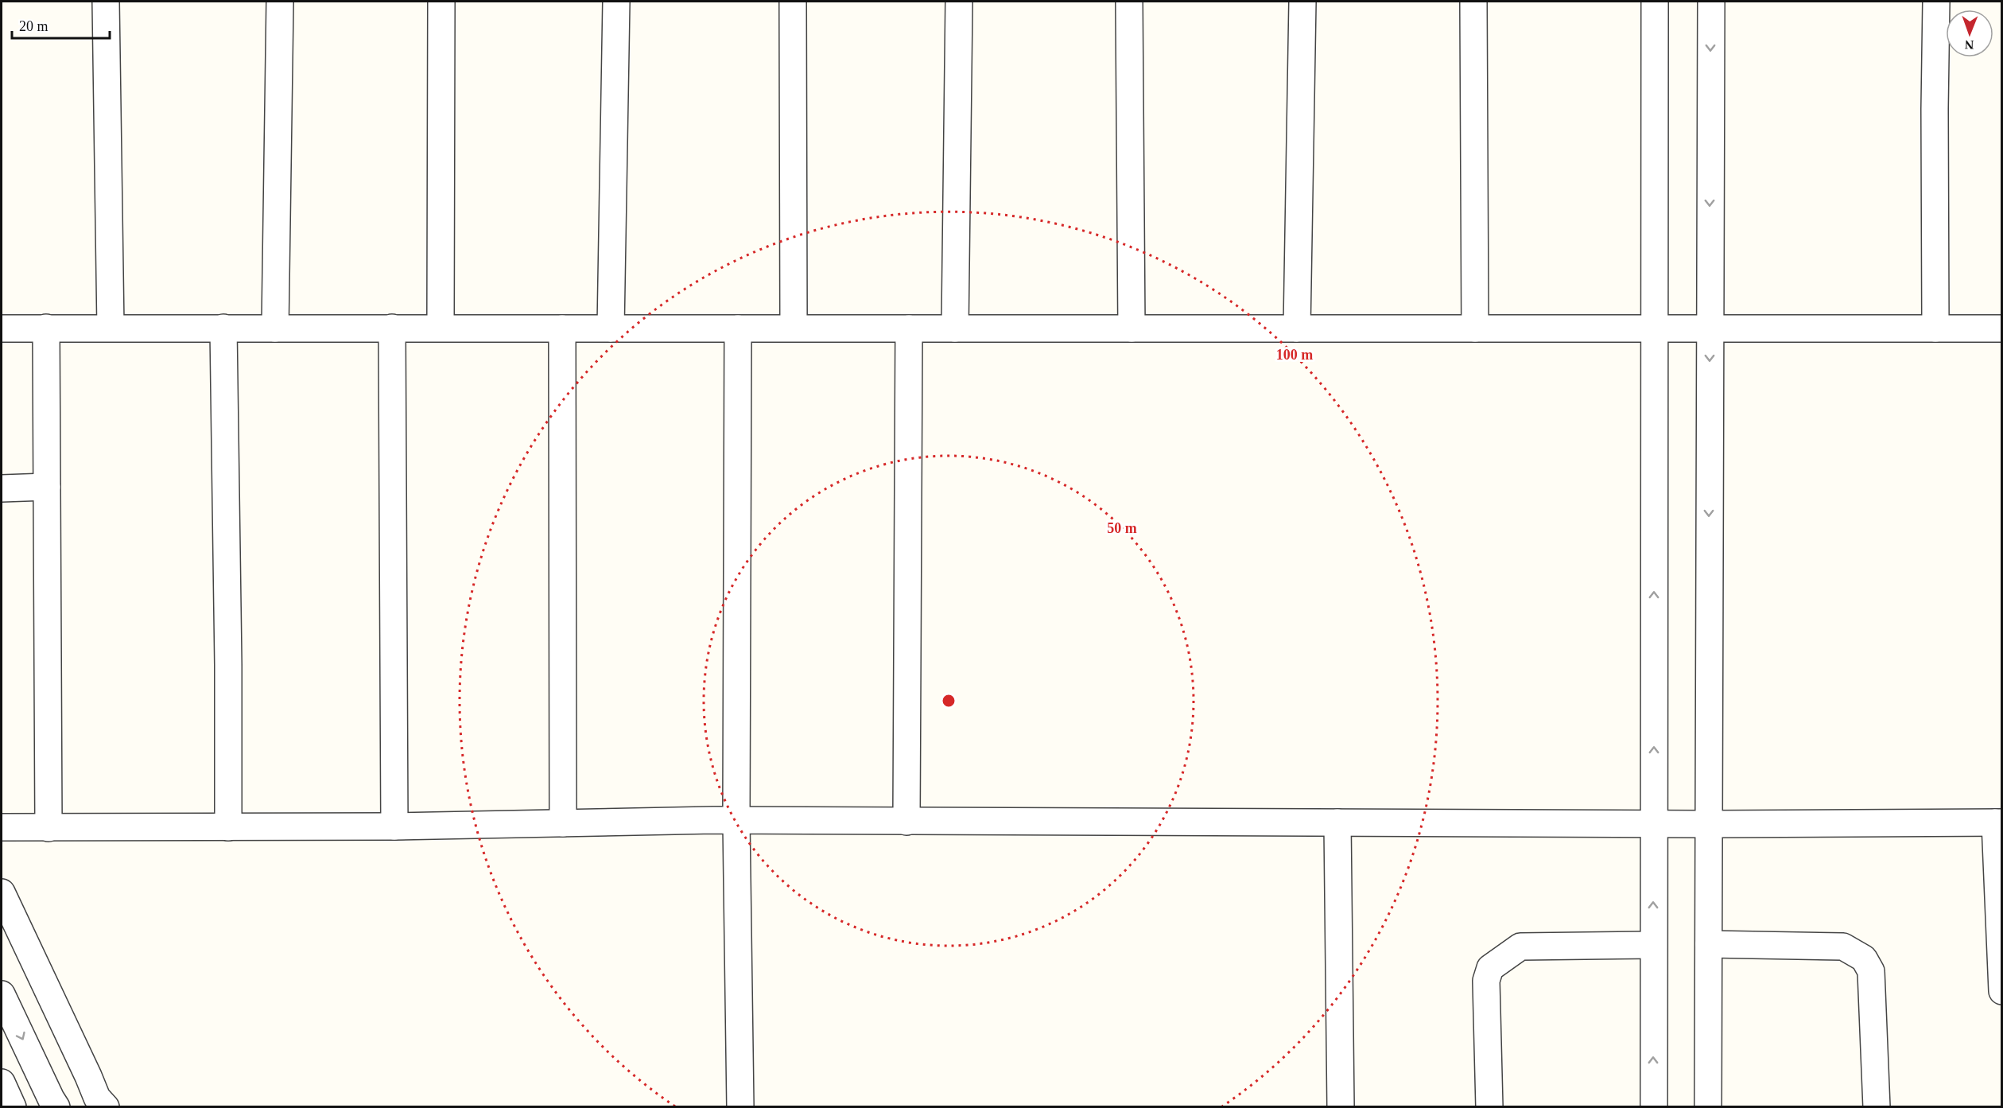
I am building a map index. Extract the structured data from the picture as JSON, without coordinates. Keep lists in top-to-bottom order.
{
  "scale_bar": "20 m",
  "north": "bottom",
  "rings": ["100 m", "50 m"]
}
